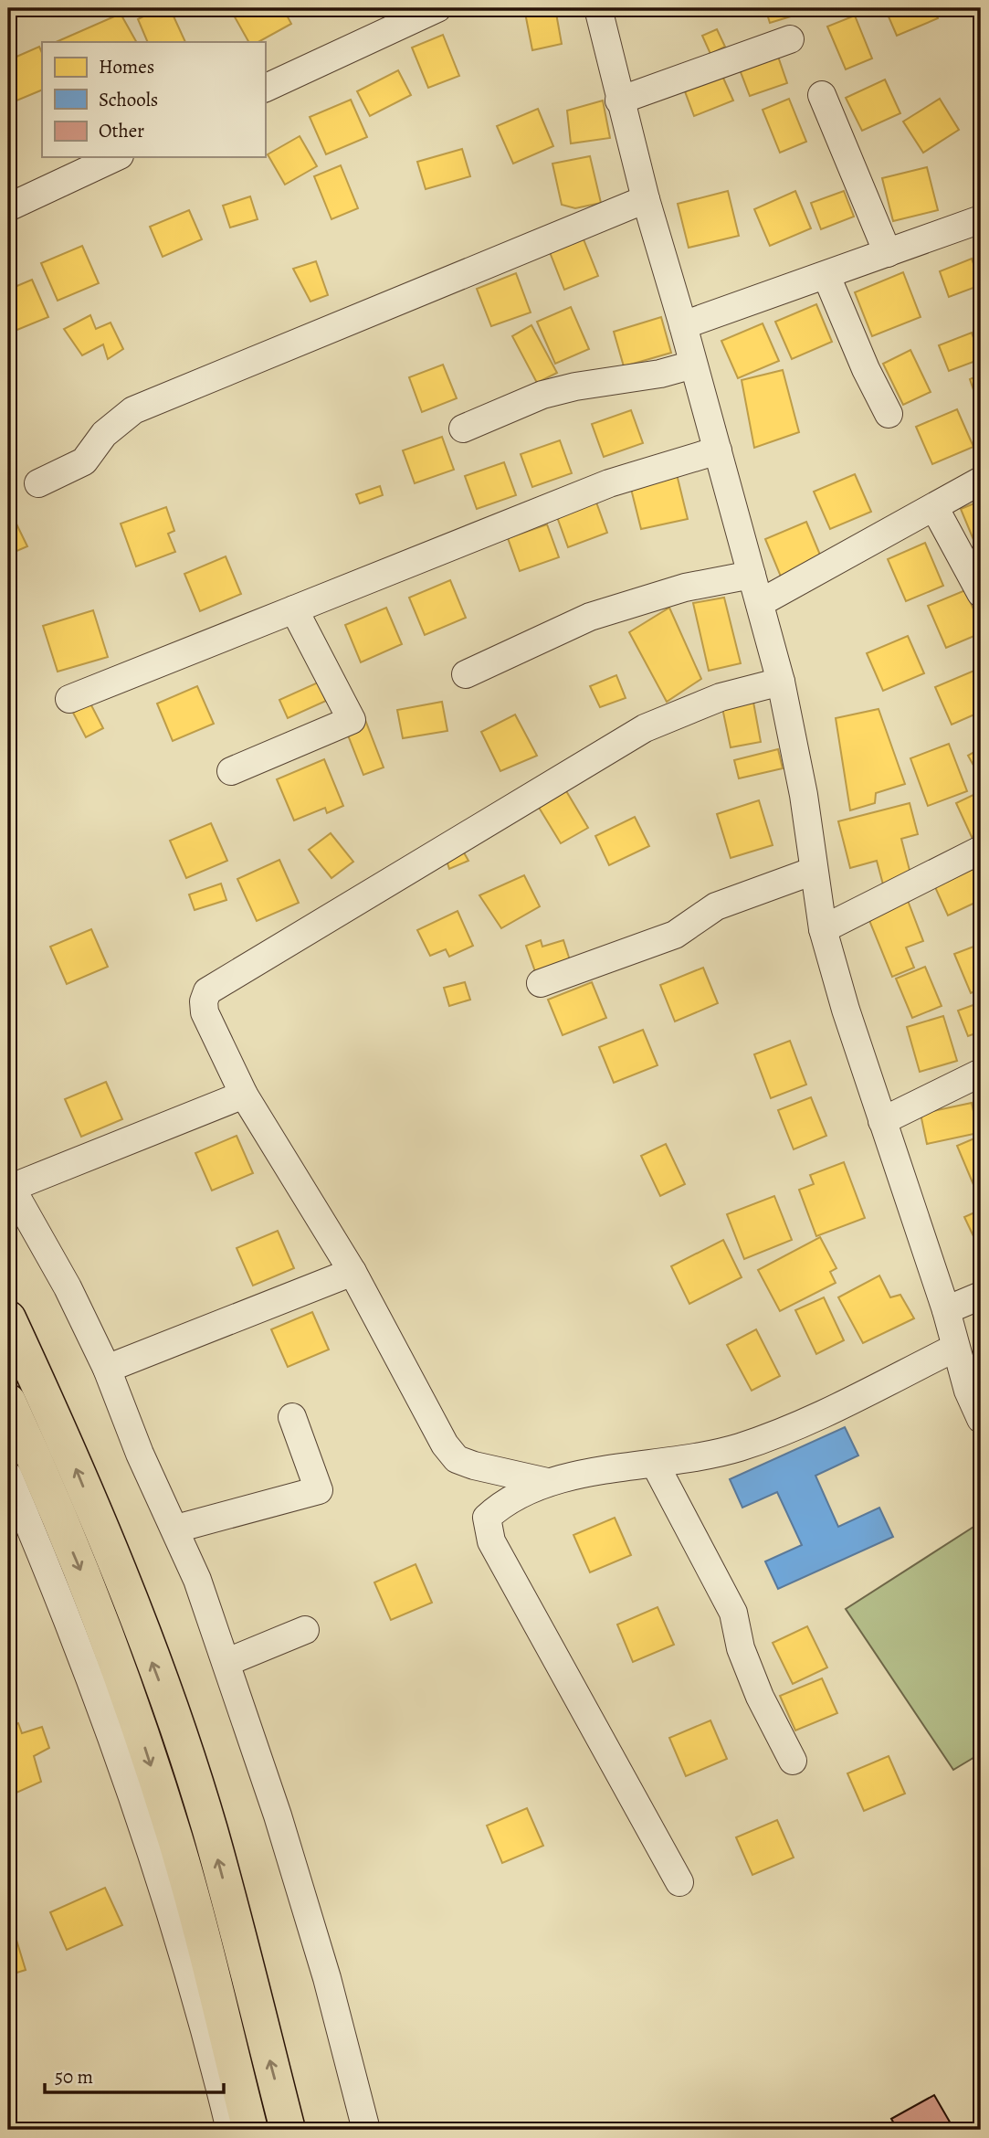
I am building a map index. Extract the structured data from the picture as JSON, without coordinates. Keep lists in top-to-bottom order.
{
  "legend": ["Homes", "Schools", "Other"],
  "scale_bar": "50 m"
}
